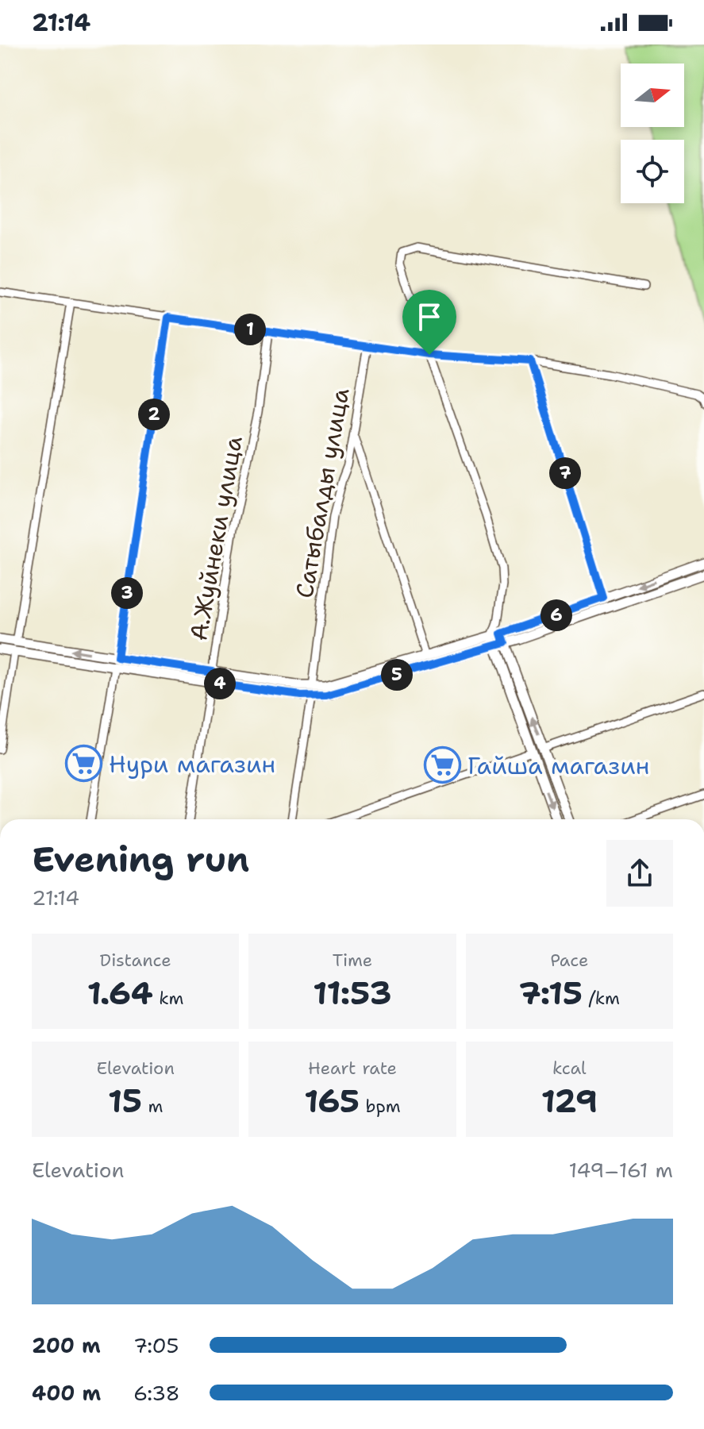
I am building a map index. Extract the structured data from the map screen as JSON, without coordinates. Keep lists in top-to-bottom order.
{
  "streets": {
    "street": ["Сатыбалды улица", "А.Жуйнеки улица"]
  },
  "places": {
    "supermarket": ["Нури магазин", "Гайша магазин"]
  },
  "north": "right",
  "page": {
    "status": "21:14",
    "pins": [
      "1",
      "2",
      "7",
      "3",
      "6",
      "5",
      "4"
    ],
    "heading": ["Evening run", "21:14"],
    "stats": [
      ["Distance", "1.64 km"],
      ["Time", "11:53"],
      ["Pace", "7:15 /km"],
      ["Elevation", "15 m"],
      ["Heart rate", "165 bpm"],
      ["kcal", "129"]
    ],
    "chart": ["Elevation", "149–161 m"],
    "list": [
      {
        "name": "200 m",
        "note": "7:05"
      },
      {
        "name": "400 m",
        "note": "6:38"
      }
    ]
  }
}
